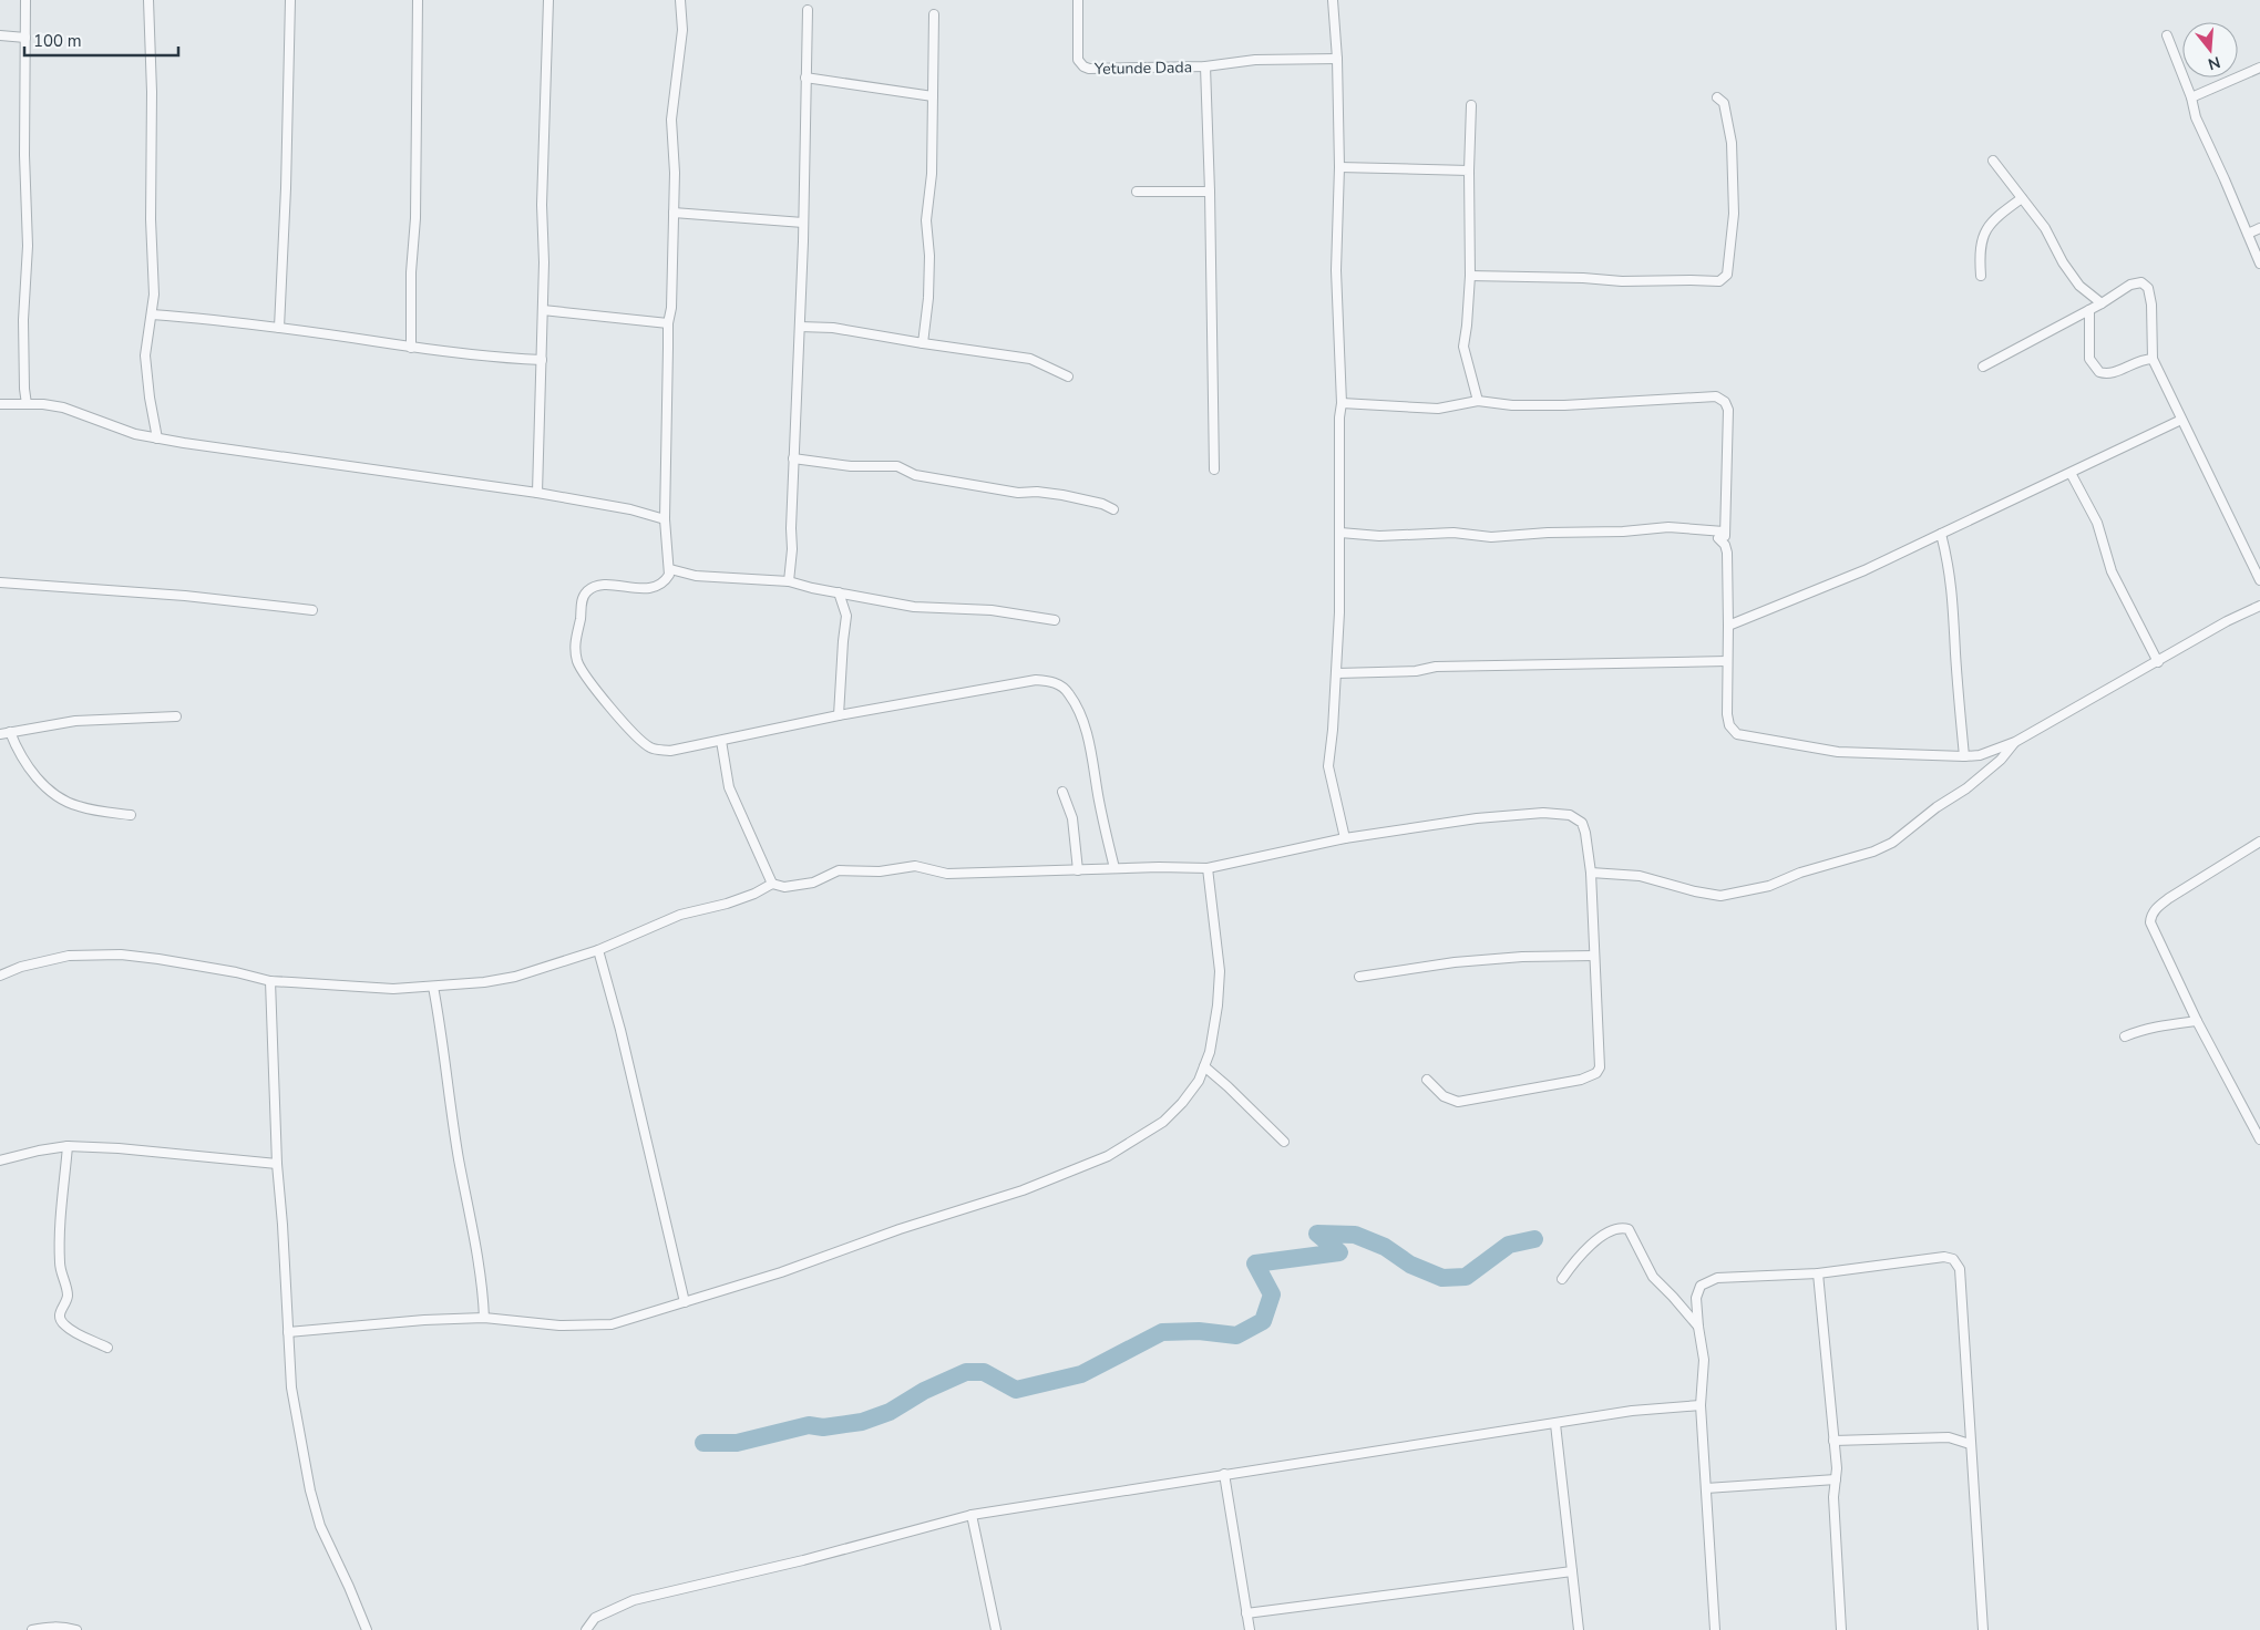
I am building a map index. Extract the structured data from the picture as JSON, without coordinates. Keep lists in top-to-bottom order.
{
  "streets": {
    "street": ["Yetunde Dada"]
  },
  "scale_bar": "100 m",
  "north": "bottom"
}
